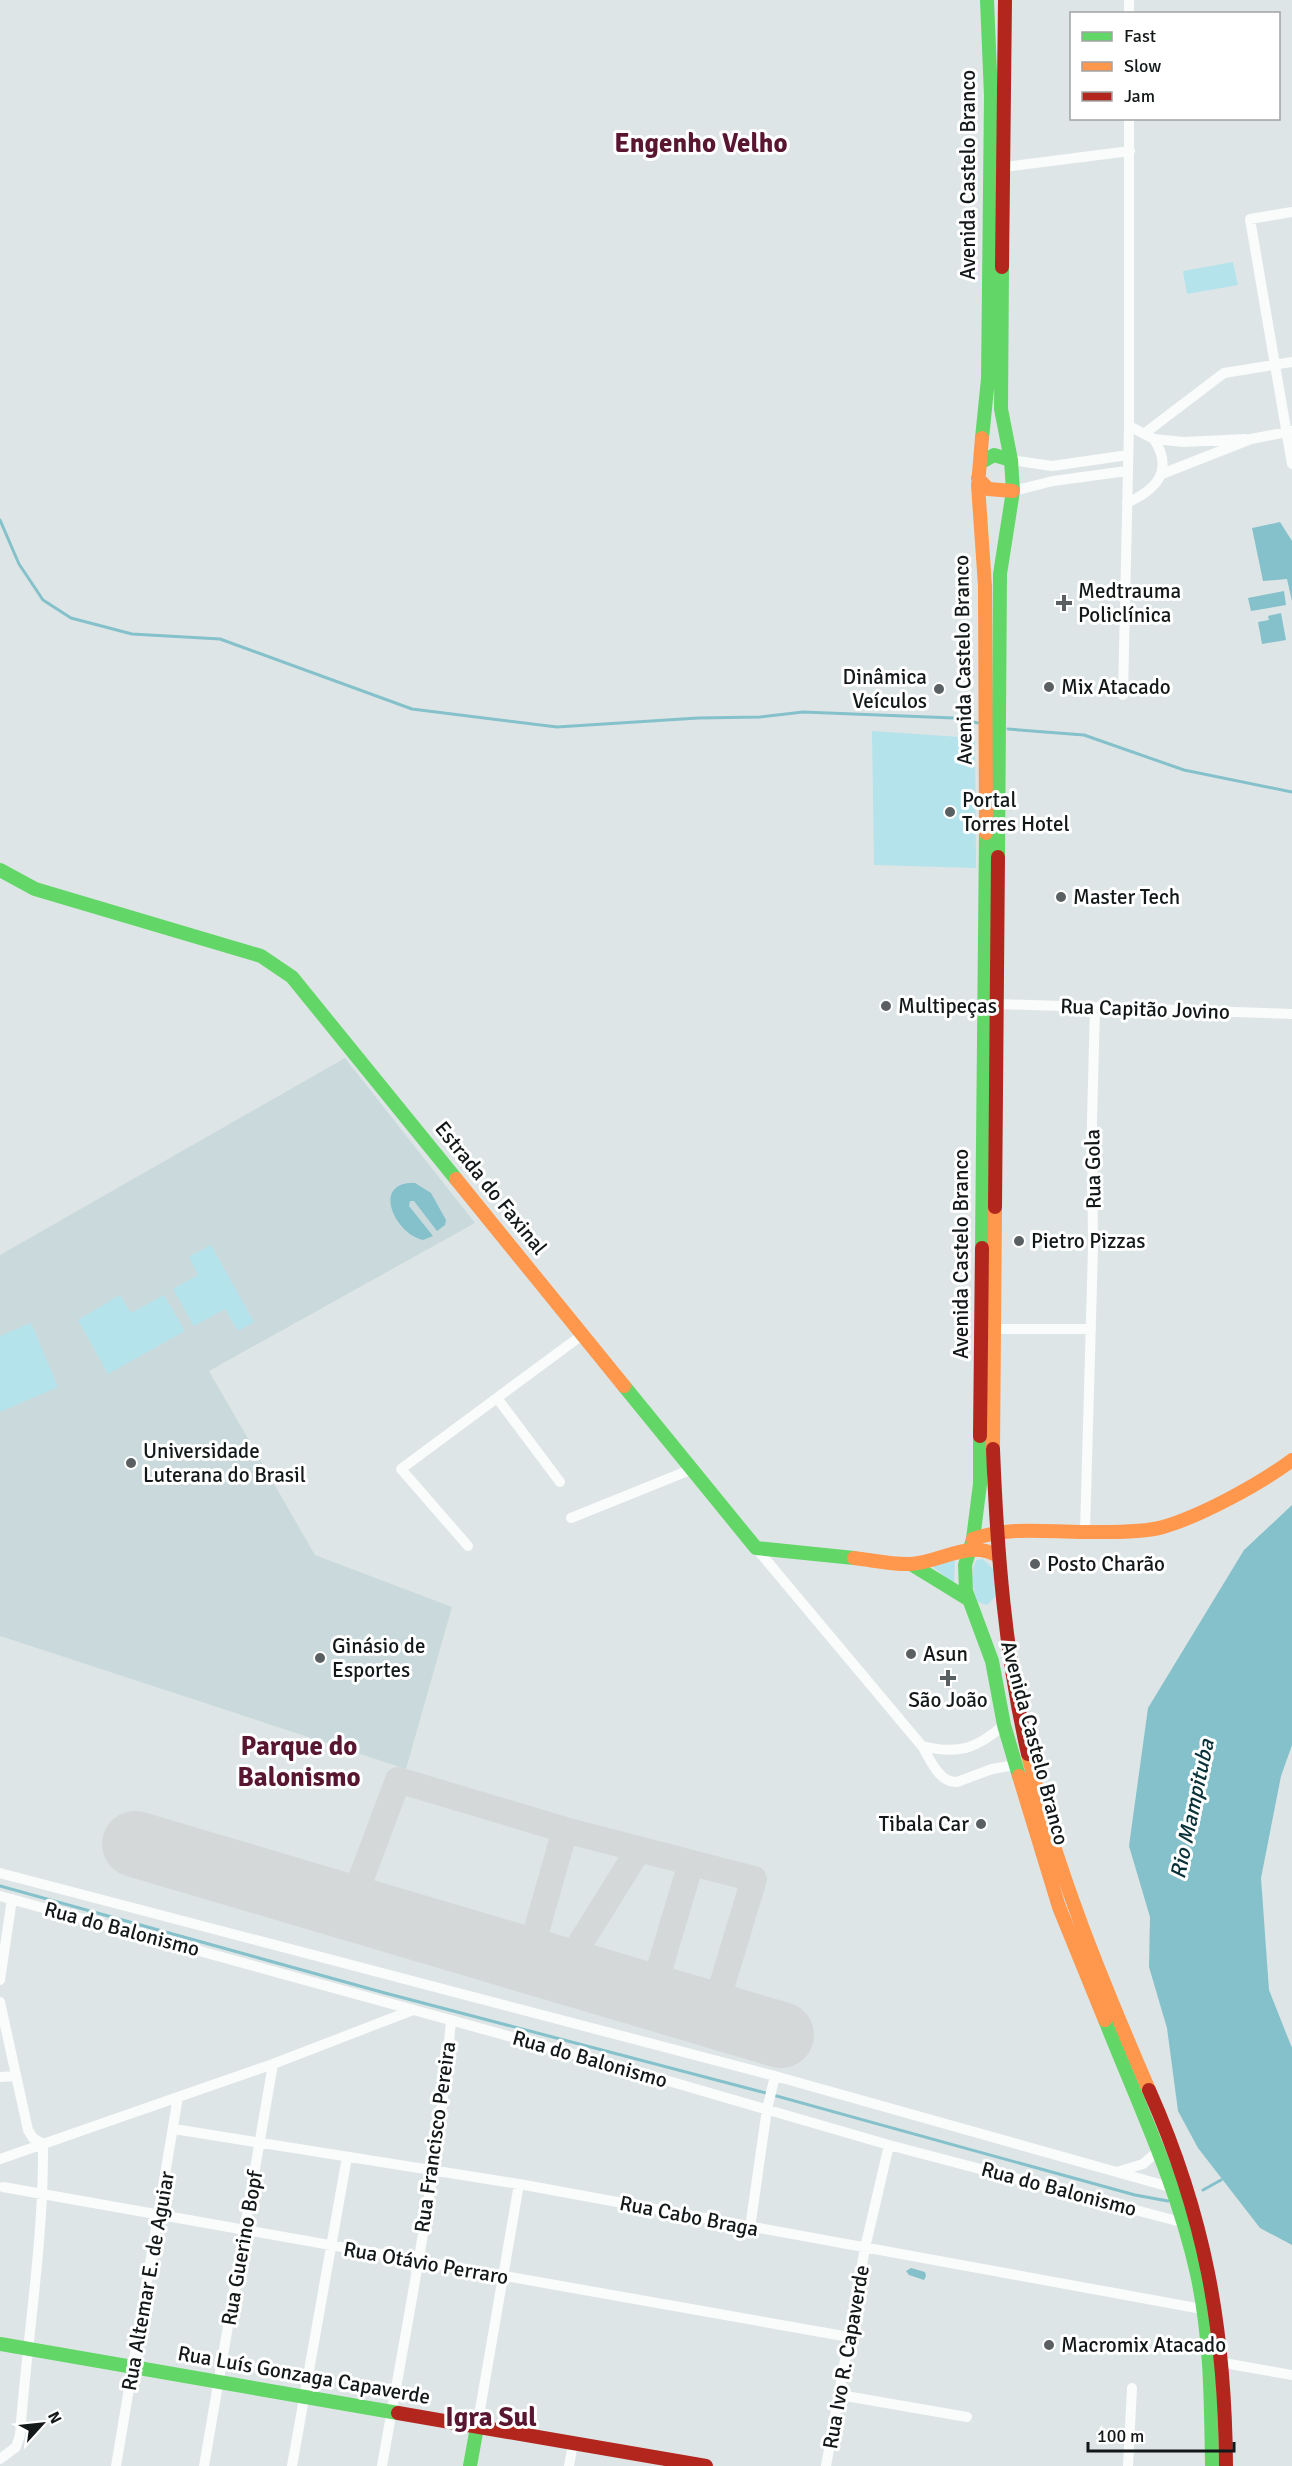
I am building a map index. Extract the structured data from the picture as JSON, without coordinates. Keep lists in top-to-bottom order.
{
  "streets": {
    "main road": ["Avenida Castelo Branco", "Estrada do Faxinal", "Rua Luís Gonzaga Capaverde"],
    "street": [
      "Rua Capitão Jovino",
      "Rua Gola",
      "Rua do Balonismo",
      "Rua Francisco Pereira",
      "Rua Cabo Braga",
      "Rua Guerino Bopf",
      "Rua Otávio Perraro",
      "Rua Altemar E. de Aguiar",
      "Rua Ivo R. Capaverde"
    ]
  },
  "crossings": [
    ["Avenida Castelo Branco", "Rua Capitão Jovino"],
    ["Avenida Castelo Branco", "Rua do Balonismo"],
    ["Avenida Castelo Branco", "Rua Cabo Braga"],
    ["Rua Capitão Jovino", "Rua Gola"],
    ["Rua do Balonismo", "Rua Francisco Pereira"],
    ["Rua do Balonismo", "Rua Ivo R. Capaverde"],
    ["Rua Francisco Pereira", "Rua Cabo Braga"],
    ["Rua Francisco Pereira", "Rua Otávio Perraro"],
    ["Rua Francisco Pereira", "Rua Luís Gonzaga Capaverde"],
    ["Rua Cabo Braga", "Rua Guerino Bopf"],
    ["Rua Cabo Braga", "Rua Altemar E. de Aguiar"],
    ["Rua Cabo Braga", "Rua Ivo R. Capaverde"],
    ["Rua Guerino Bopf", "Rua Otávio Perraro"],
    ["Rua Guerino Bopf", "Rua Luís Gonzaga Capaverde"],
    ["Rua Otávio Perraro", "Rua Altemar E. de Aguiar"],
    ["Rua Otávio Perraro", "Rua Ivo R. Capaverde"],
    ["Rua Altemar E. de Aguiar", "Rua Luís Gonzaga Capaverde"]
  ],
  "districts": ["Engenho Velho", "Parque do Balonismo", "Igra Sul"],
  "water": ["Rio Mampituba"],
  "places": {
    "health": ["Medtrauma Policlínica", "São João"],
    "other": [
      "Mix Atacado",
      "Dinâmica Veículos",
      "Portal Torres Hotel",
      "Master Tech",
      "Multipeças",
      "Pietro Pizzas",
      "Universidade Luterana do Brasil",
      "Posto Charão",
      "Asun",
      "Ginásio de Esportes",
      "Tibala Car",
      "Macromix Atacado"
    ]
  },
  "legend": ["Fast", "Slow", "Jam"],
  "scale_bar": "100 m",
  "north": "top right"
}
